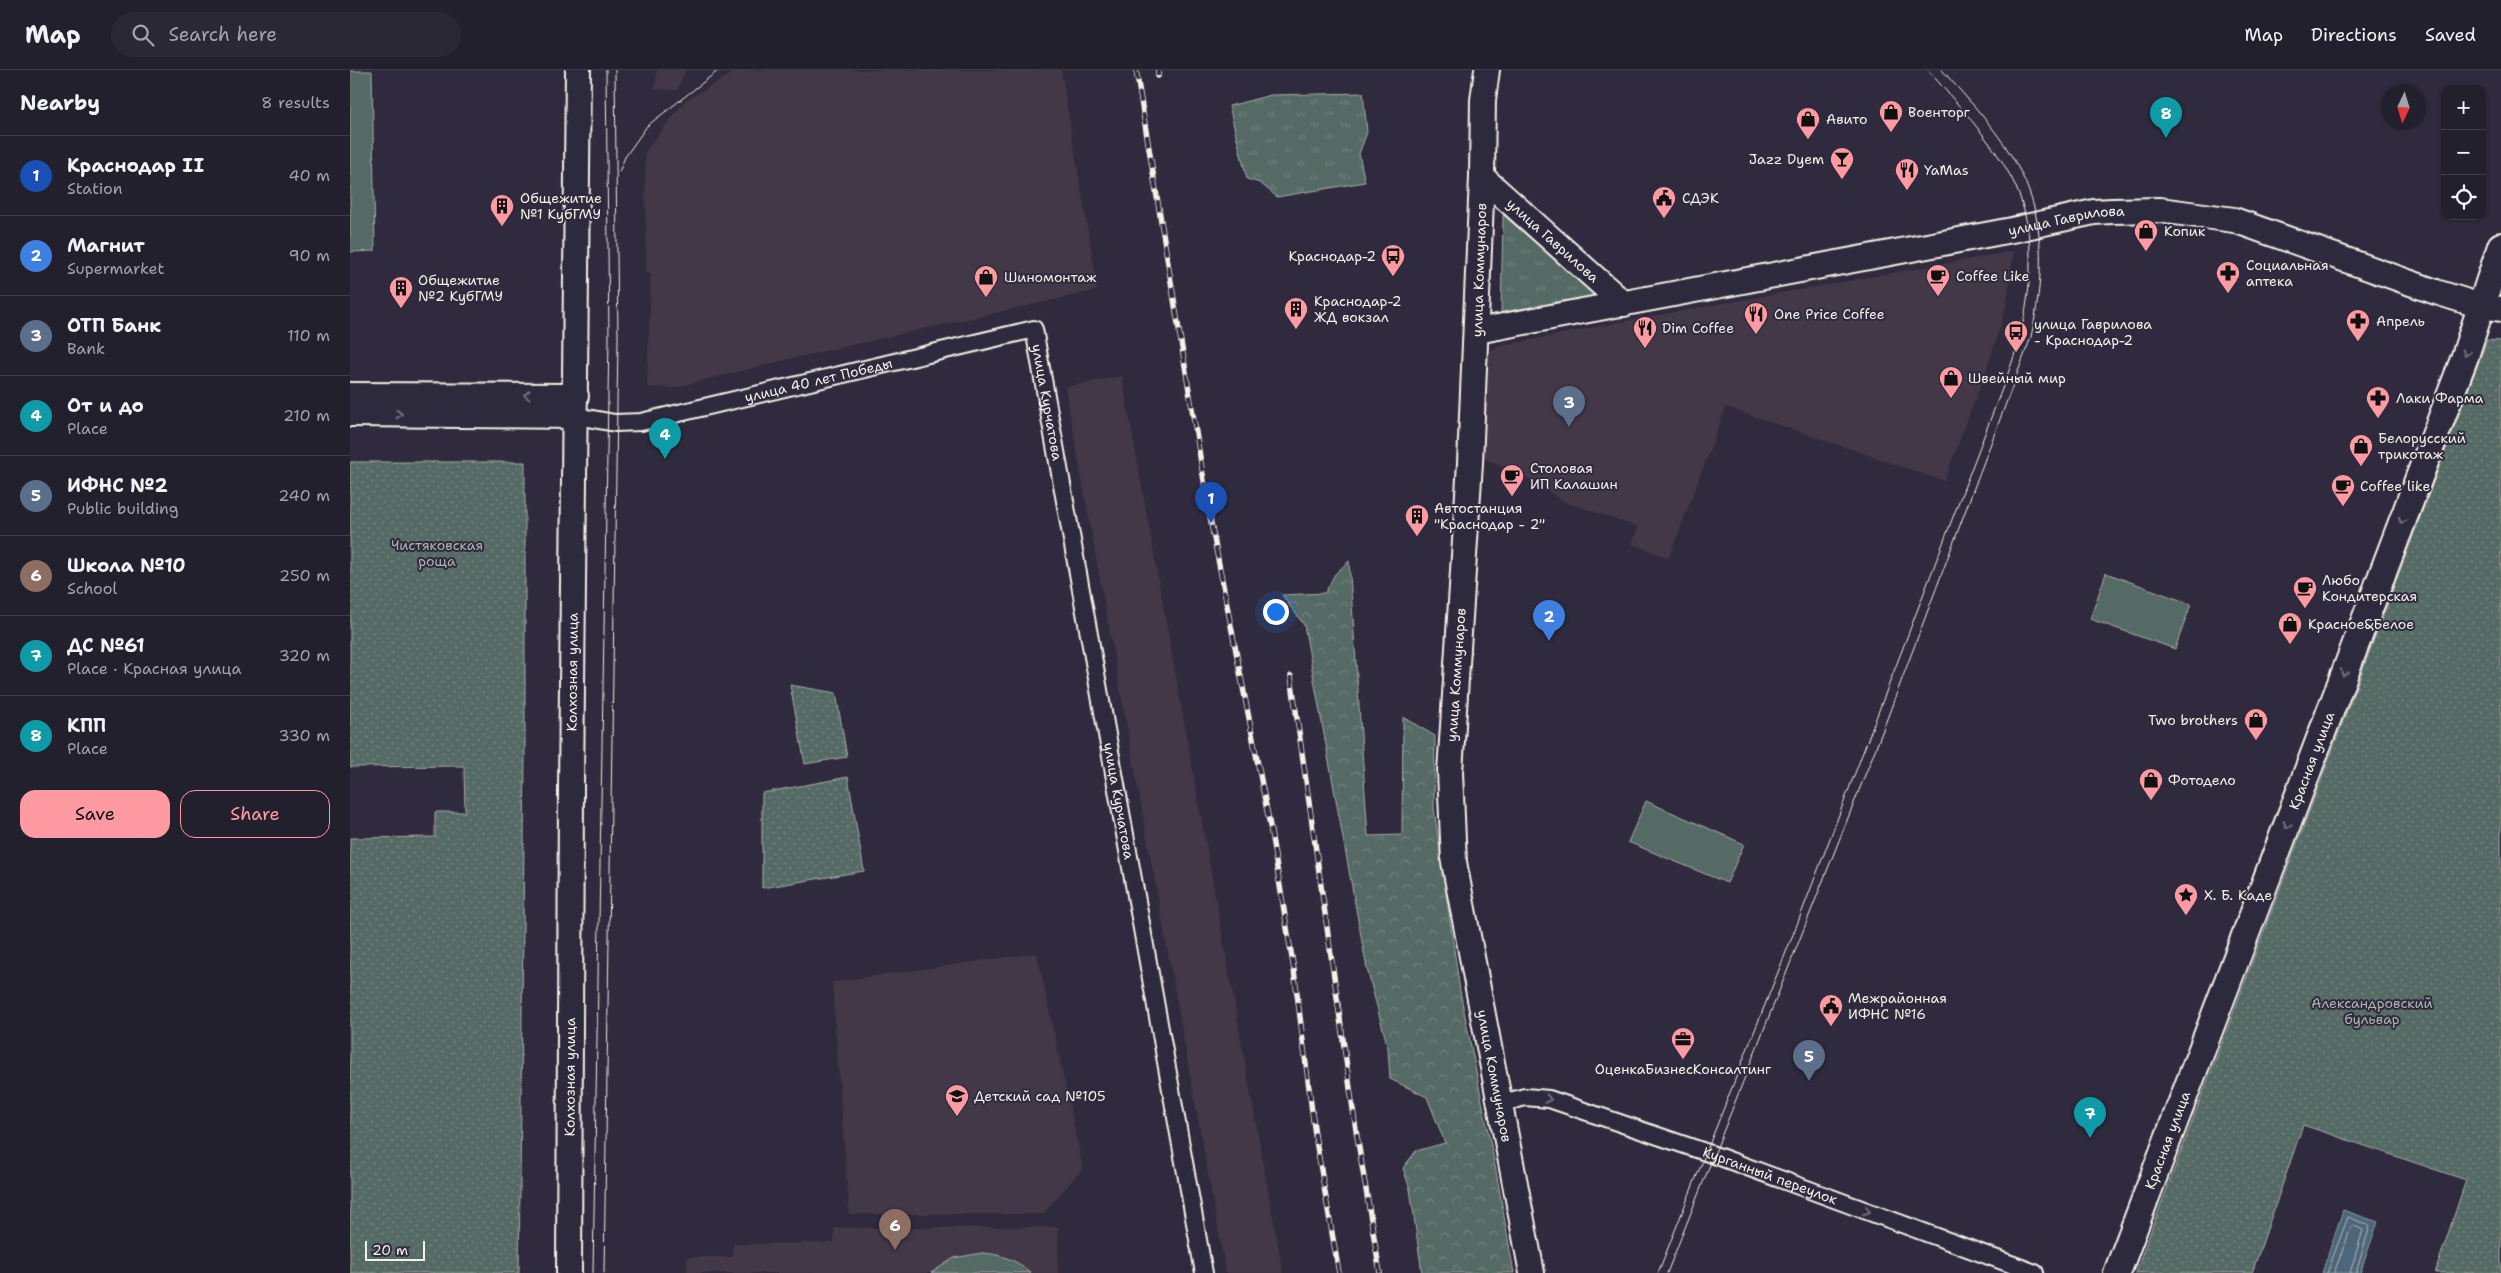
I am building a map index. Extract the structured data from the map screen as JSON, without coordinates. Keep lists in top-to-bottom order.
{
  "streets": {
    "main road": [
      "улица Гаврилова",
      "улица Коммунаров",
      "Колхозная улица",
      "Красная улица"
    ],
    "street": ["улица 40 лет Победы", "улица Курчатова", "Курганный переулок"]
  },
  "crossings": [
    ["улица Гаврилова", "улица Коммунаров"],
    ["улица Гаврилова", "Красная улица"],
    ["улица Коммунаров", "Курганный переулок"],
    ["улица 40 лет Победы", "улица Курчатова"],
    ["улица 40 лет Победы", "Колхозная улица"]
  ],
  "one_way": ["Красная улица", "Курганный переулок"],
  "parks": ["Чистяковская роща", "Александровский бульвар"],
  "places": {
    "shop": [
      "Военторг",
      "Авито",
      "Копик",
      "Шиномонтаж",
      "Швейный мир",
      "Белорусский трикотаж",
      "Красное&Белое",
      "Two brothers",
      "Фотодело"
    ],
    "bar": ["Jazz Dyem"],
    "restaurant": ["YaMas", "One Price Coffee", "Dim Coffee"],
    "public building": ["СДЭК", "Межрайонная ИФНС №16"],
    "building": [
      "Общежитие №1 КубГМУ",
      "Общежитие №2 КубГМУ",
      "Краснодар-2 ЖД вокзал",
      "Автостанция \"Краснодар - 2\""
    ],
    "bus stop": ["Краснодар-2", "улица Гаврилова - Краснодар-2"],
    "pharmacy": ["Социальная аптека", "Апрель", "Лаки Фарма"],
    "cafe": [
      "Coffee Like",
      "Столовая ИП Калашин",
      "Coffee like",
      "Любо Кондитерская"
    ],
    "place": ["Х. Б. Каде"],
    "office": ["ОценкаБизнесКонсалтинг"],
    "school or university": ["Детский сад №105"]
  },
  "scale_bar": "20 m",
  "north": "bottom",
  "page": {
    "header": "Map",
    "search": "Search here",
    "nav": ["Map", "Directions", "Saved"],
    "heading": ["Nearby", "8 results"],
    "map_buttons": ["+", "−"],
    "pins": [
      "8",
      "3",
      "4",
      "1",
      "2",
      "5",
      "7",
      "6"
    ],
    "list": [
      {
        "mark": "1",
        "name": "Краснодар II",
        "note": "Station",
        "value": "40 m"
      },
      {
        "mark": "2",
        "name": "Магнит",
        "note": "Supermarket",
        "value": "90 m"
      },
      {
        "mark": "3",
        "name": "ОТП Банк",
        "note": "Bank",
        "value": "110 m"
      },
      {
        "mark": "4",
        "name": "От и до",
        "note": "Place",
        "value": "210 m"
      },
      {
        "mark": "5",
        "name": "ИФНС №2",
        "note": "Public building",
        "value": "240 m"
      },
      {
        "mark": "6",
        "name": "Школа №10",
        "note": "School",
        "value": "250 m"
      },
      {
        "mark": "7",
        "name": "ДС №61",
        "note": "Place · Красная улица",
        "value": "320 m"
      },
      {
        "mark": "8",
        "name": "КПП",
        "note": "Place",
        "value": "330 m"
      }
    ],
    "buttons": ["Save", "Share"],
    "scale": "20 m"
  }
}
